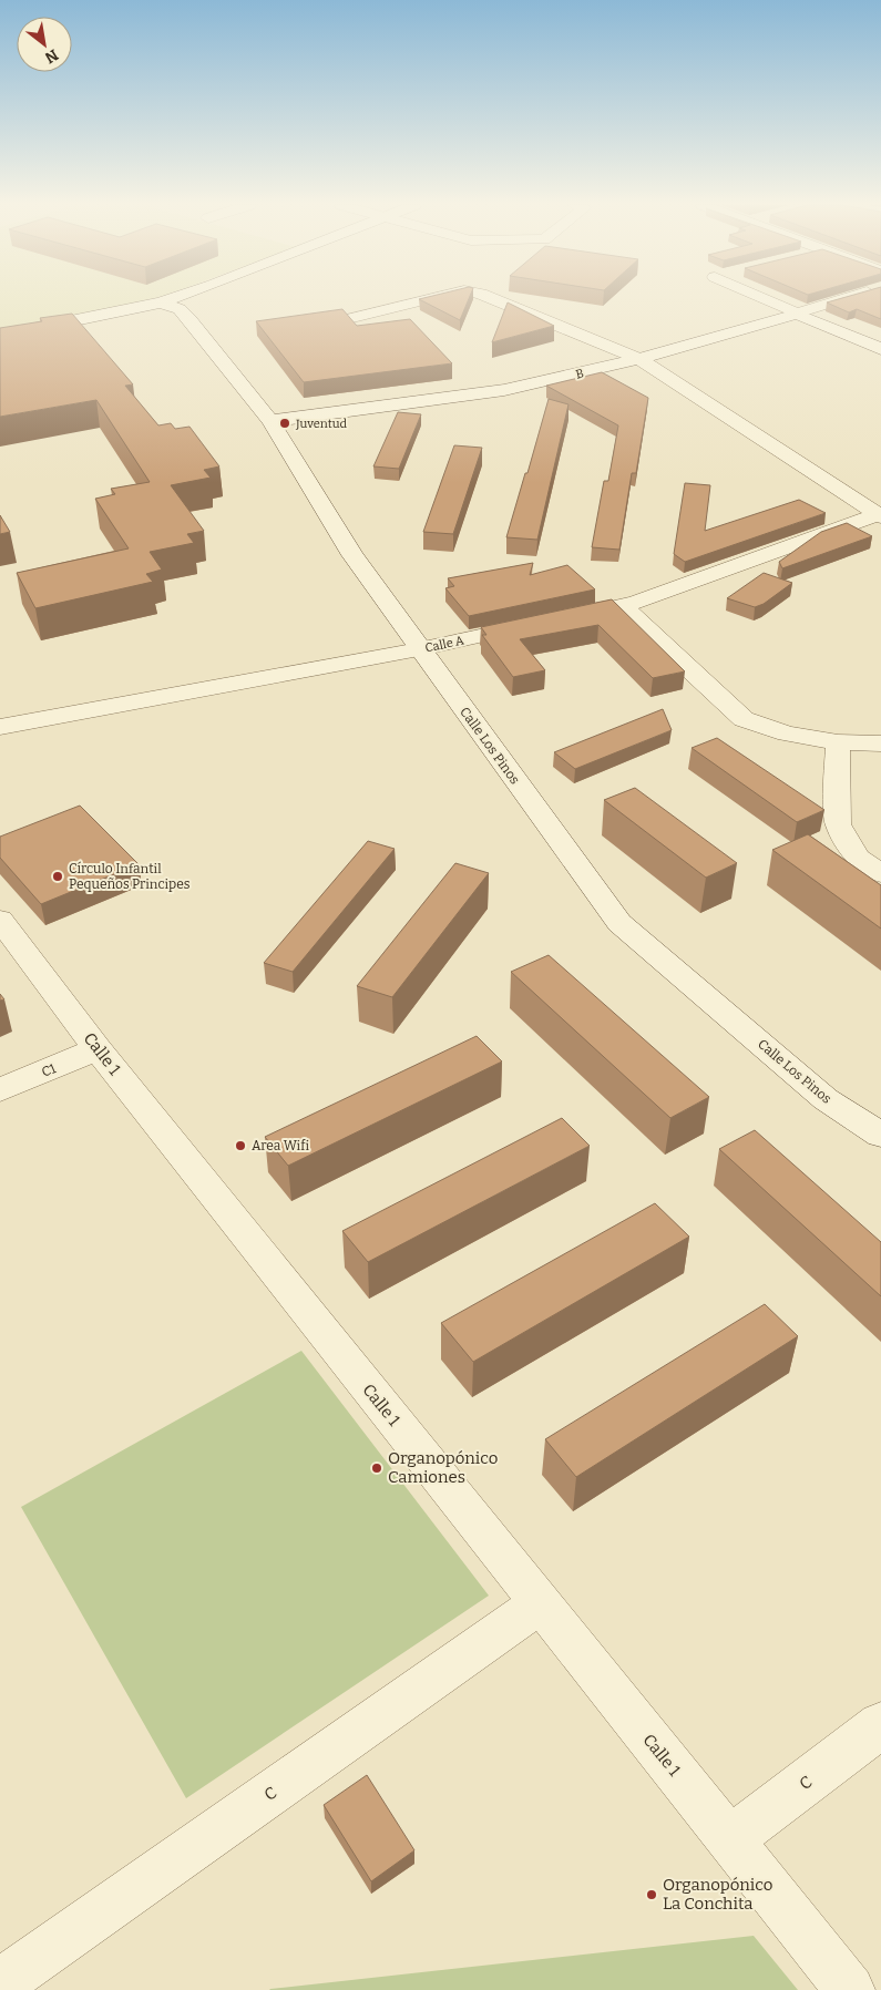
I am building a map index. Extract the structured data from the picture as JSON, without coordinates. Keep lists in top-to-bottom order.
{
  "streets": {
    "street": [
      "B",
      "Calle A",
      "Calle Los Pinos",
      "Calle 1",
      "C1",
      "C"
    ]
  },
  "crossings": [
    ["B", "Calle Los Pinos"],
    ["Calle A", "Calle Los Pinos"],
    ["Calle 1", "C1"],
    ["Calle 1", "C"]
  ],
  "places": [
    "Juventud",
    "Círculo Infantil Pequeños Principes",
    "Area Wifi",
    "Organopónico Camiones",
    "Organopónico La Conchita"
  ],
  "north": "bottom right"
}
